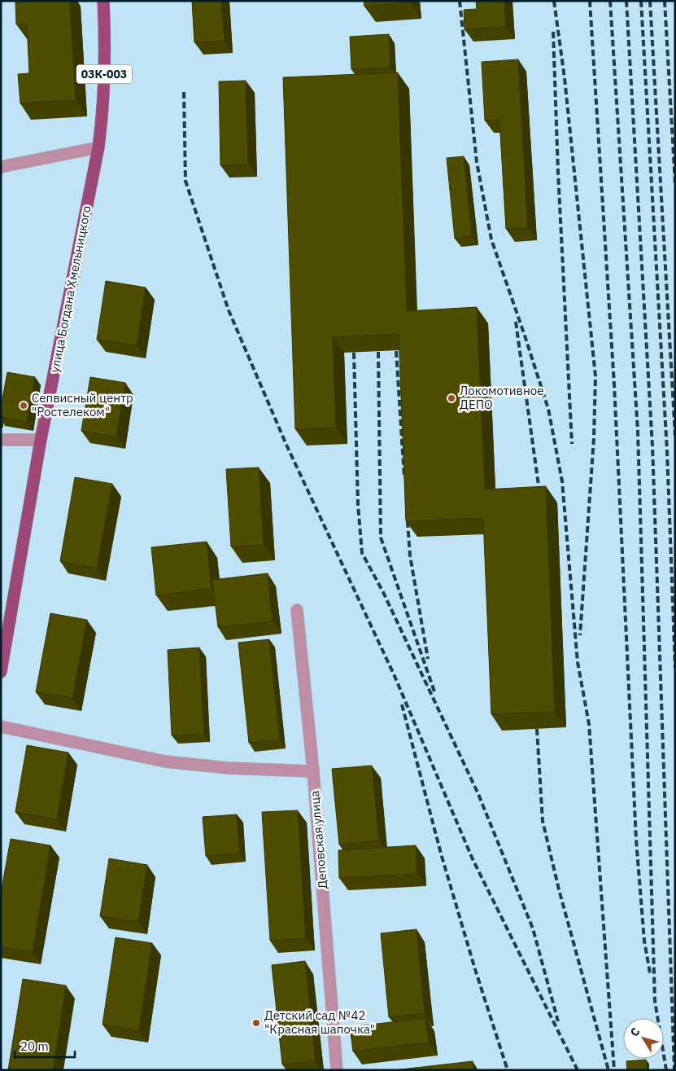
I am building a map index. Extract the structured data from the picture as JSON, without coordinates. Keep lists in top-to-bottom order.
{
  "streets": {
    "main road": ["03К-003", "улица Богдана Хмельницкого"],
    "street": ["Деповская улица"]
  },
  "places": ["Локомотивное ДЕПО", "Сепвисный центр \"Ростелеком\"", "Детский сад №42 \"Красная шапочка\""],
  "scale_bar": "20 m",
  "north": "top left"
}
